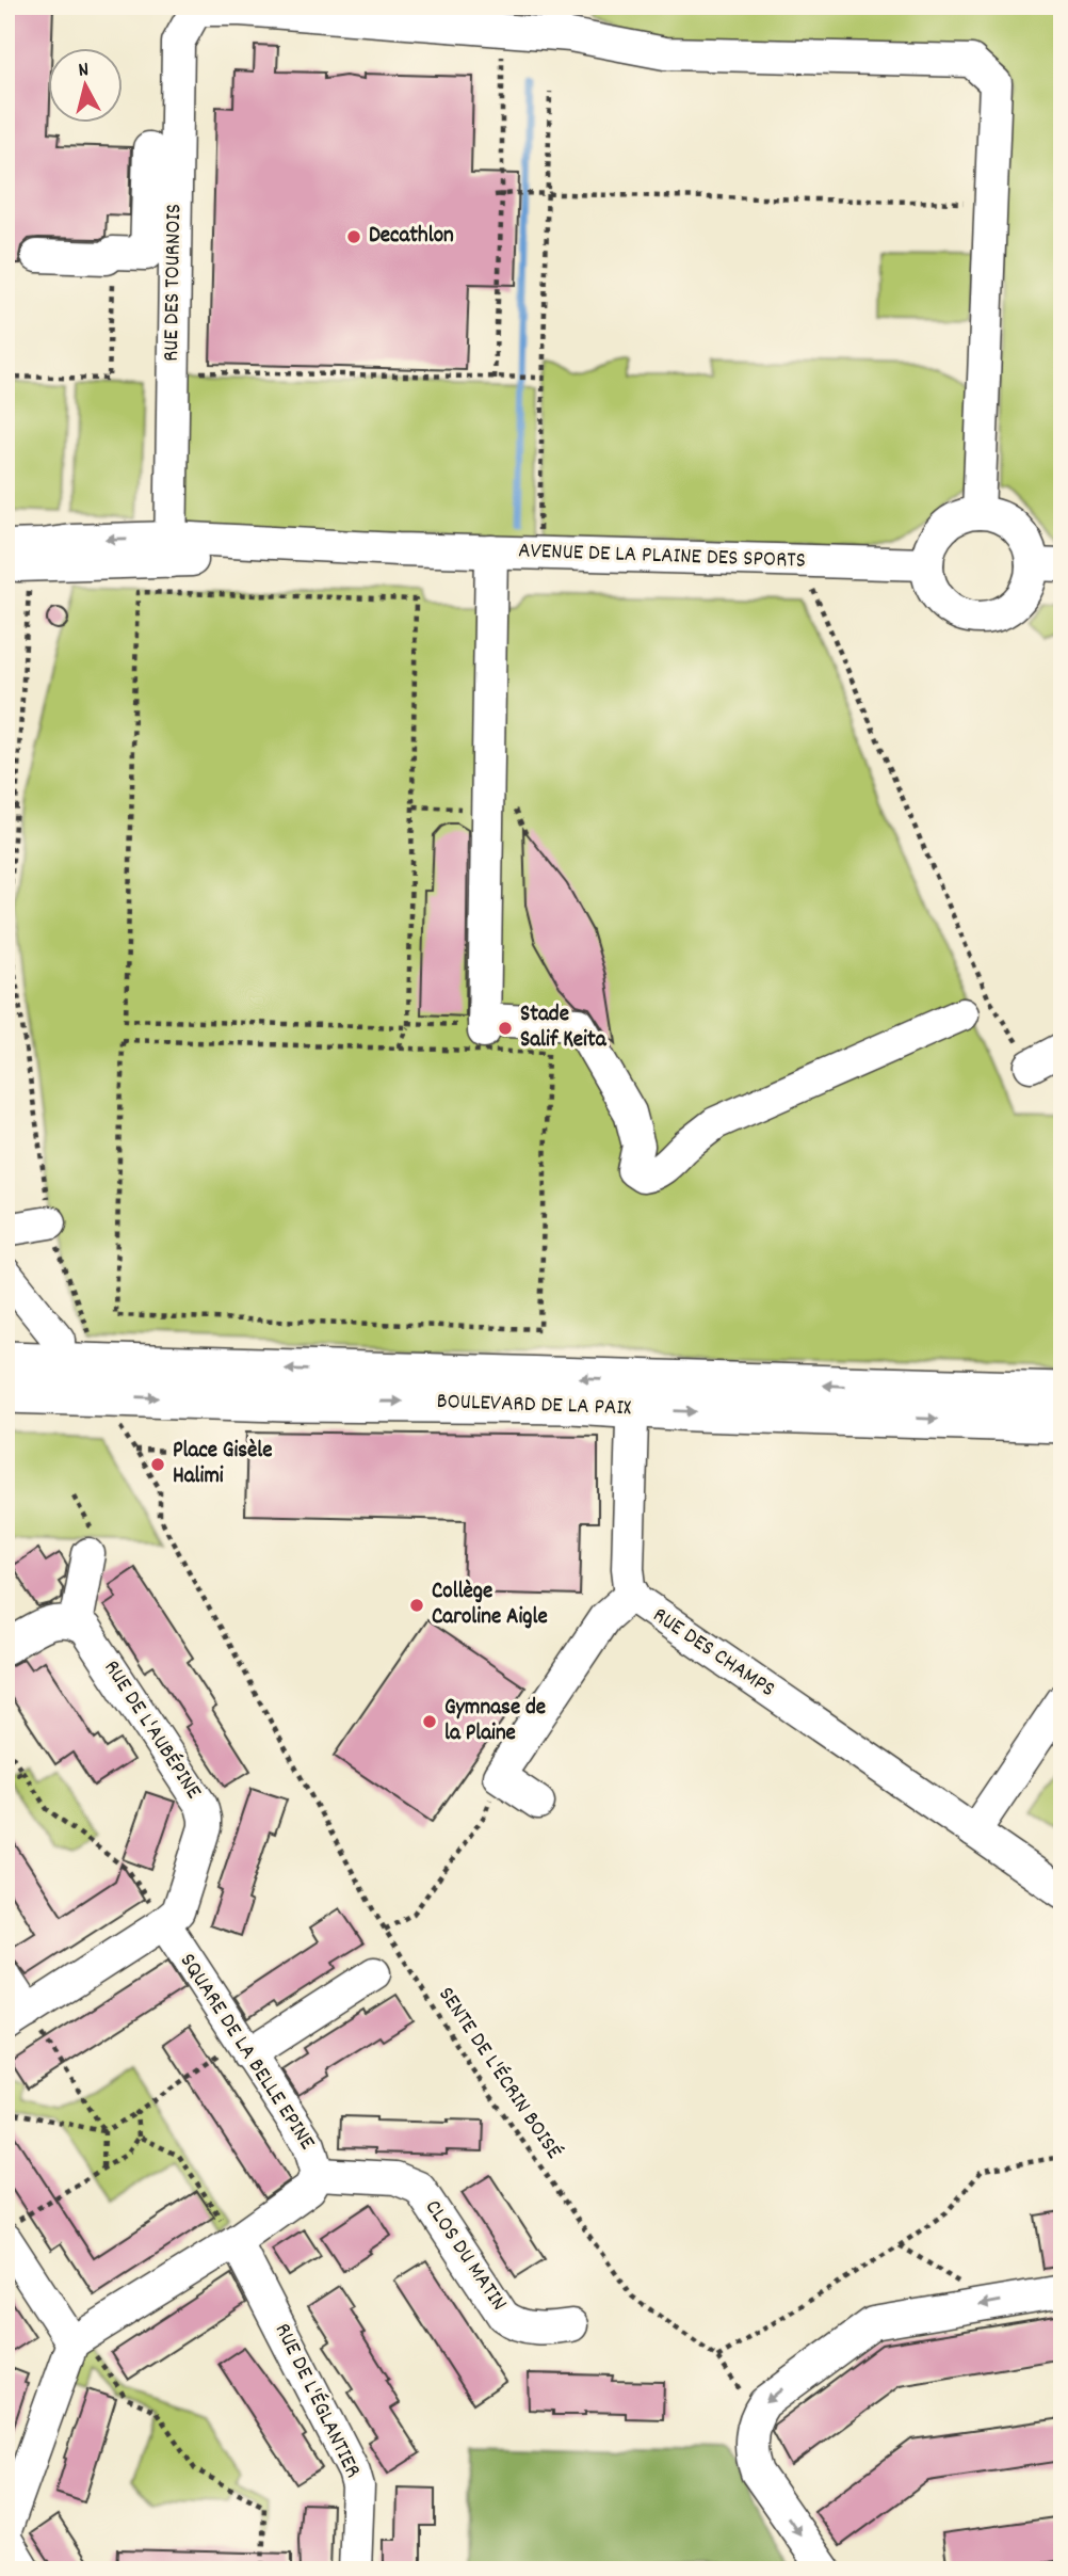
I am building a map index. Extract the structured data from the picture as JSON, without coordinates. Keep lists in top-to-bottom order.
{
  "streets": {
    "main road": ["BOULEVARD DE LA PAIX"],
    "street": [
      "RUE DES TOURNOIS",
      "AVENUE DE LA PLAINE DES SPORTS",
      "RUE DES CHAMPS",
      "RUE DE L'AUBÉPINE",
      "SQUARE DE LA BELLE EPINE",
      "CLOS DU MATIN",
      "RUE DE L'ÉGLANTIER"
    ],
    "path": ["SENTE DE L'ÉCRIN BOISÉ"]
  },
  "crossings": [
    ["RUE DES TOURNOIS", "AVENUE DE LA PLAINE DES SPORTS"],
    ["BOULEVARD DE LA PAIX", "RUE DES CHAMPS"],
    ["RUE DE L'AUBÉPINE", "SQUARE DE LA BELLE EPINE"],
    ["SQUARE DE LA BELLE EPINE", "CLOS DU MATIN"],
    ["SQUARE DE LA BELLE EPINE", "RUE DE L'ÉGLANTIER"]
  ],
  "places": [
    "Decathlon",
    "Stade Salif Keita",
    "Place Gisèle Halimi",
    "Collège Caroline Aigle",
    "Gymnase de la Plaine"
  ],
  "north": "top"
}
